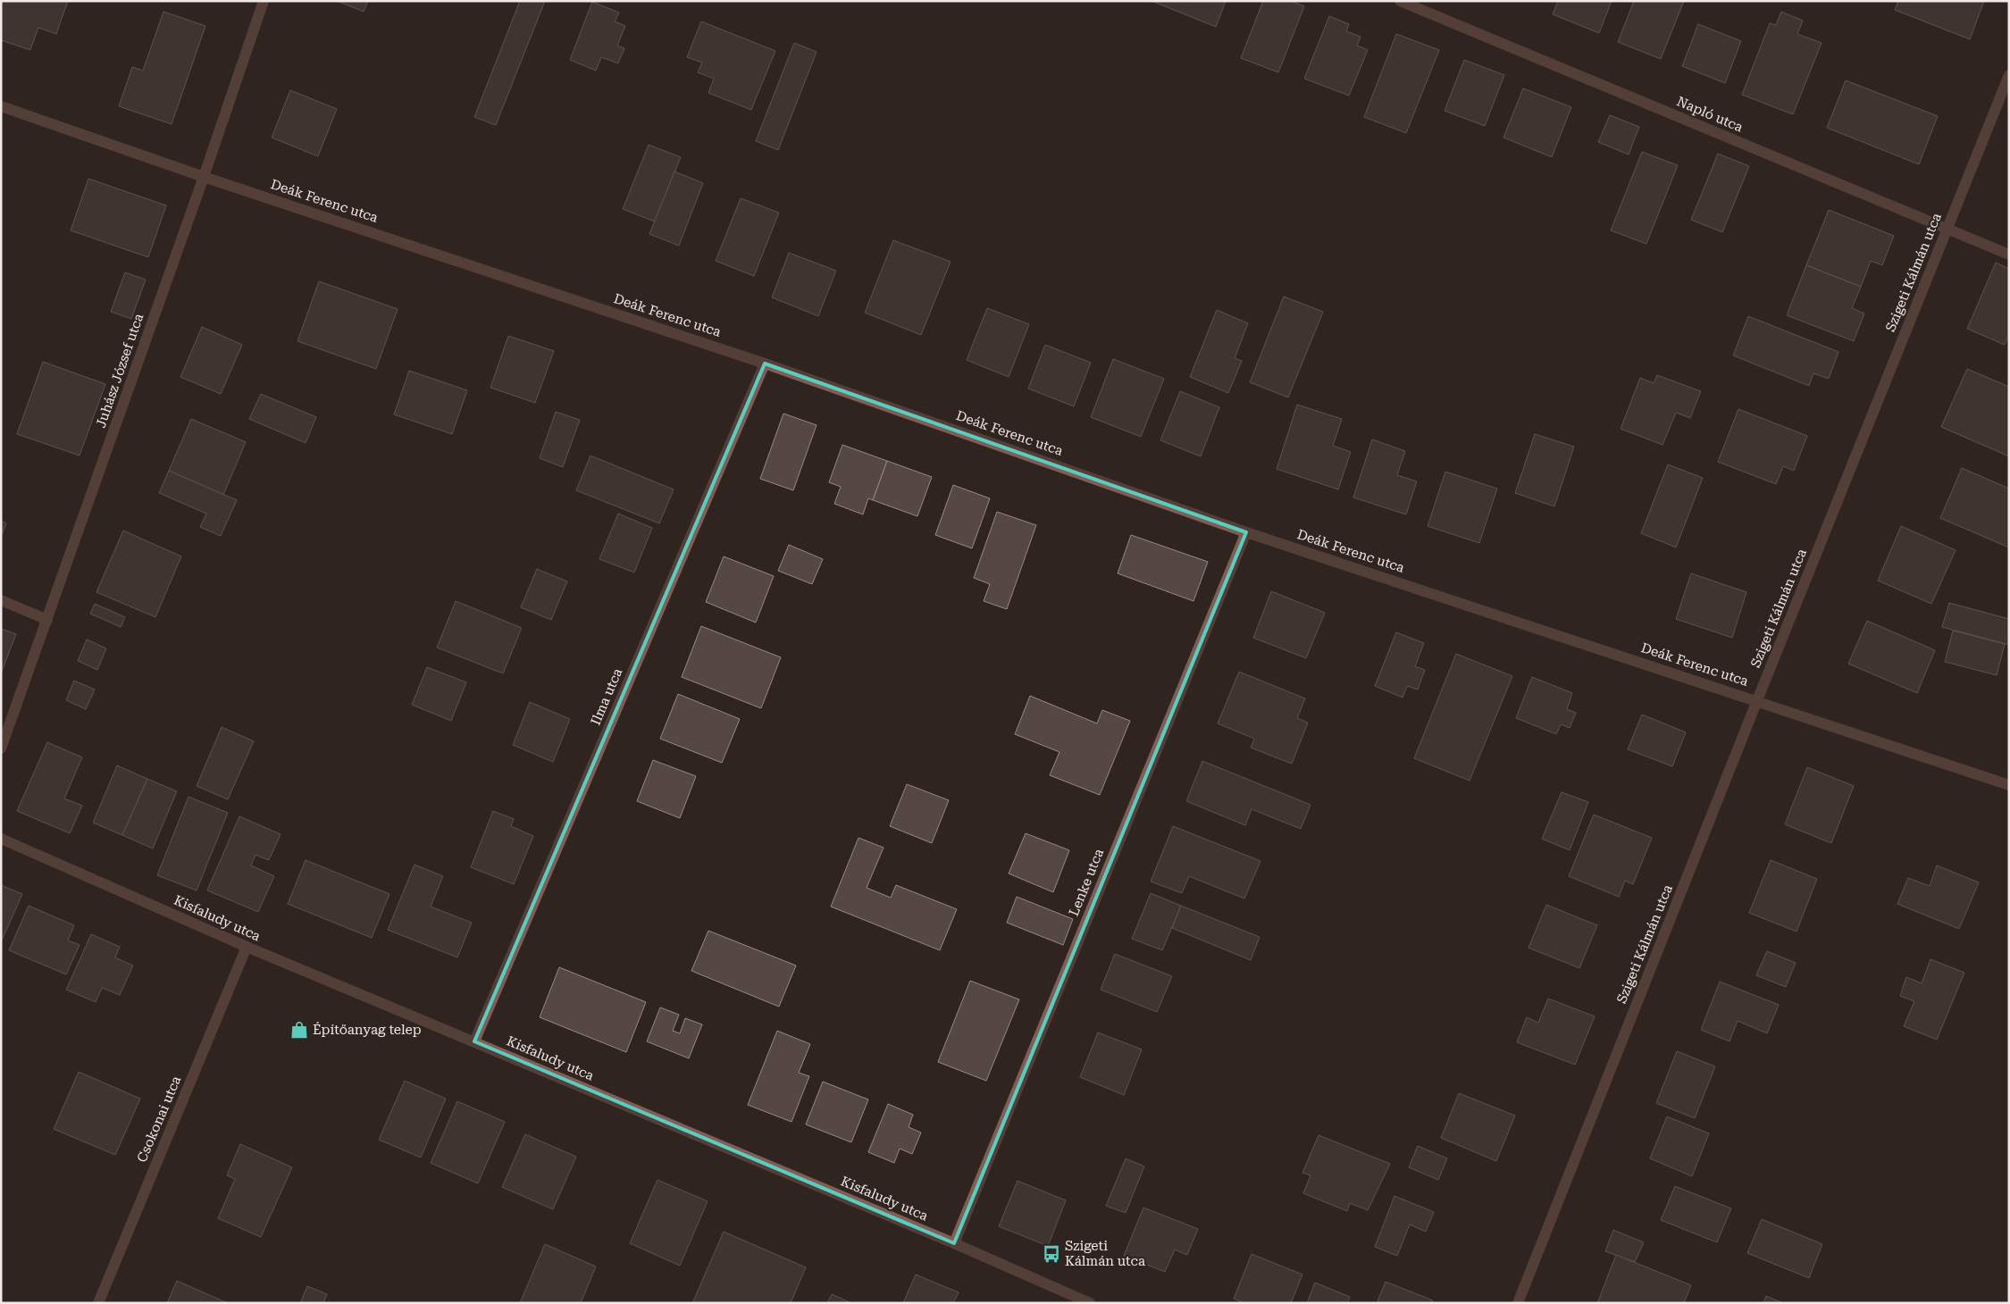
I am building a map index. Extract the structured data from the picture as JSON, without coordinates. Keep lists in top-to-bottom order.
{
  "streets": {
    "street": [
      "Napló utca",
      "Deák Ferenc utca",
      "Szigeti Kálmán utca",
      "Juhász József utca",
      "Ilma utca",
      "Lenke utca",
      "Kisfaludy utca",
      "Csokonai utca"
    ]
  },
  "crossings": [
    ["Napló utca", "Szigeti Kálmán utca"],
    ["Deák Ferenc utca", "Szigeti Kálmán utca"],
    ["Deák Ferenc utca", "Juhász József utca"],
    ["Deák Ferenc utca", "Ilma utca"],
    ["Deák Ferenc utca", "Lenke utca"],
    ["Ilma utca", "Kisfaludy utca"],
    ["Lenke utca", "Kisfaludy utca"],
    ["Kisfaludy utca", "Csokonai utca"]
  ],
  "places": {
    "shop": ["Építőanyag telep"],
    "bus stop": ["Szigeti Kálmán utca"]
  }
}
